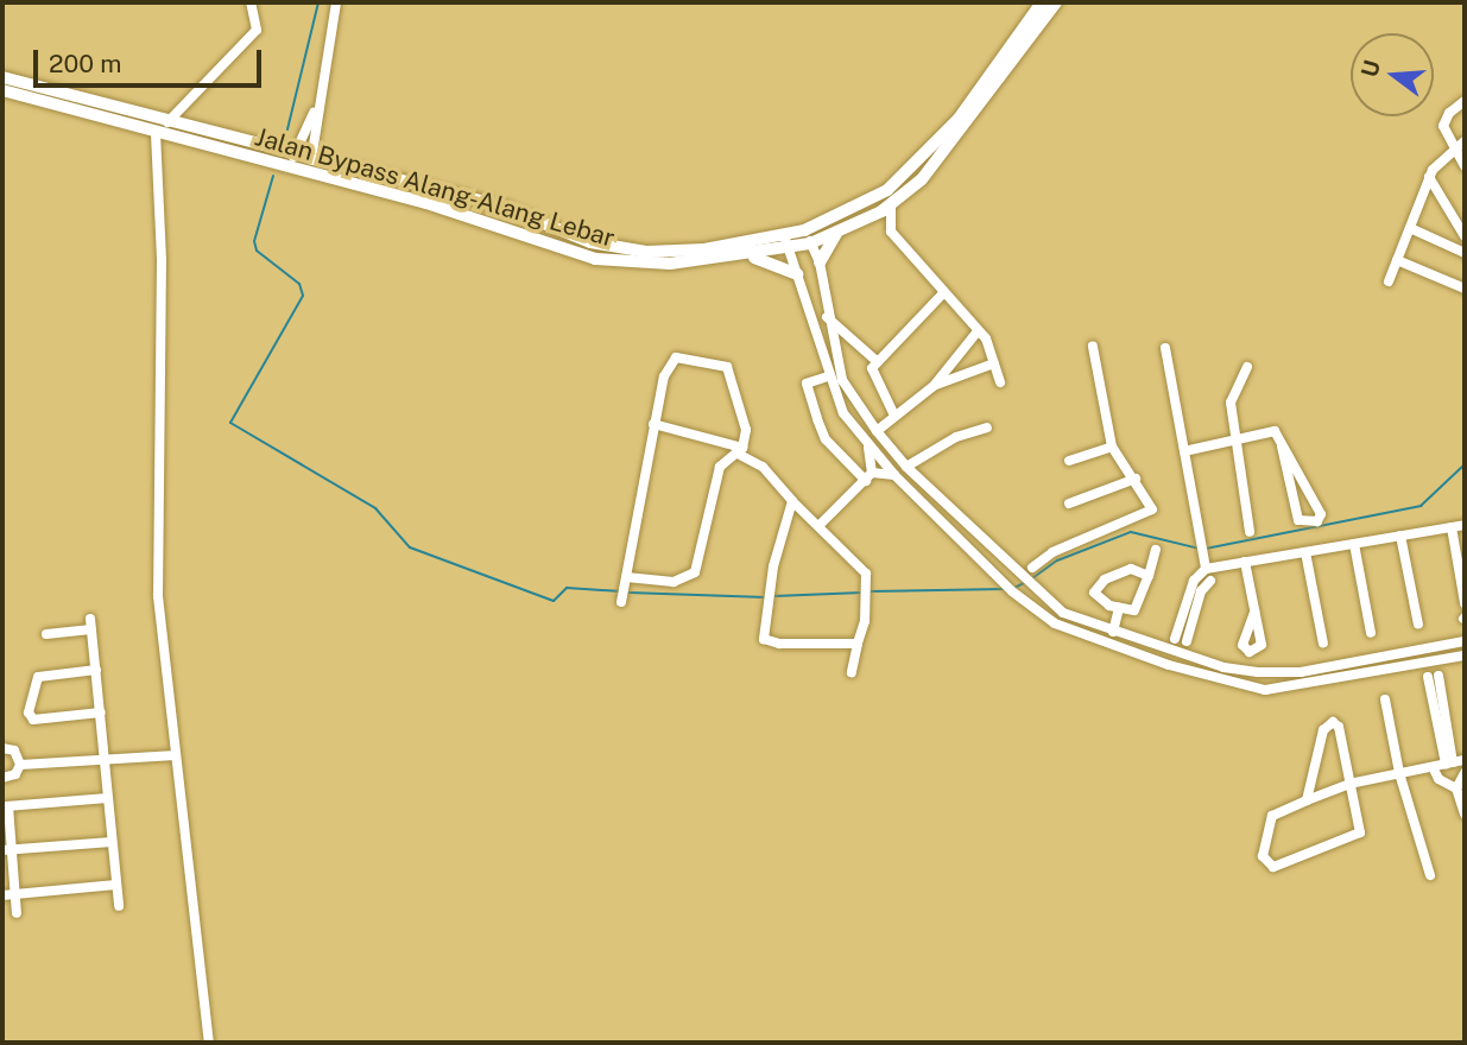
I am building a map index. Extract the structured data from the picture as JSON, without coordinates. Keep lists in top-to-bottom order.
{
  "streets": {
    "highway": ["Jalan Bypass Alang-Alang Lebar"]
  },
  "scale_bar": "200 m",
  "north": "left"
}
